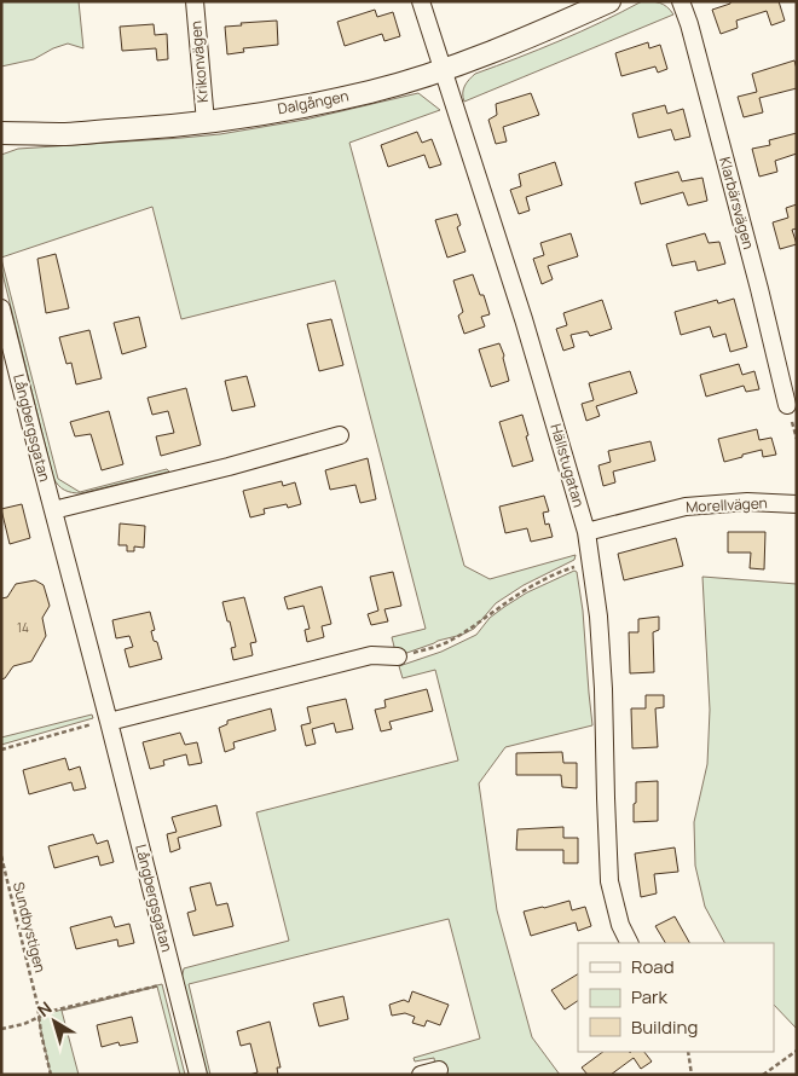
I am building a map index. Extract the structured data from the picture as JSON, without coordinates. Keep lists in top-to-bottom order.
{
  "streets": {
    "street": [
      "Krikonvägen",
      "Dalgången",
      "Klarbärsvägen",
      "Långbergsgatan",
      "Hällstugatan",
      "Morellvägen"
    ],
    "path": ["Sundbystigen"]
  },
  "crossings": [
    ["Krikonvägen", "Dalgången"],
    ["Dalgången", "Hällstugatan"],
    ["Hällstugatan", "Morellvägen"]
  ],
  "house_numbers": ["14"],
  "legend": ["Road", "Park", "Building"],
  "north": "top left"
}
